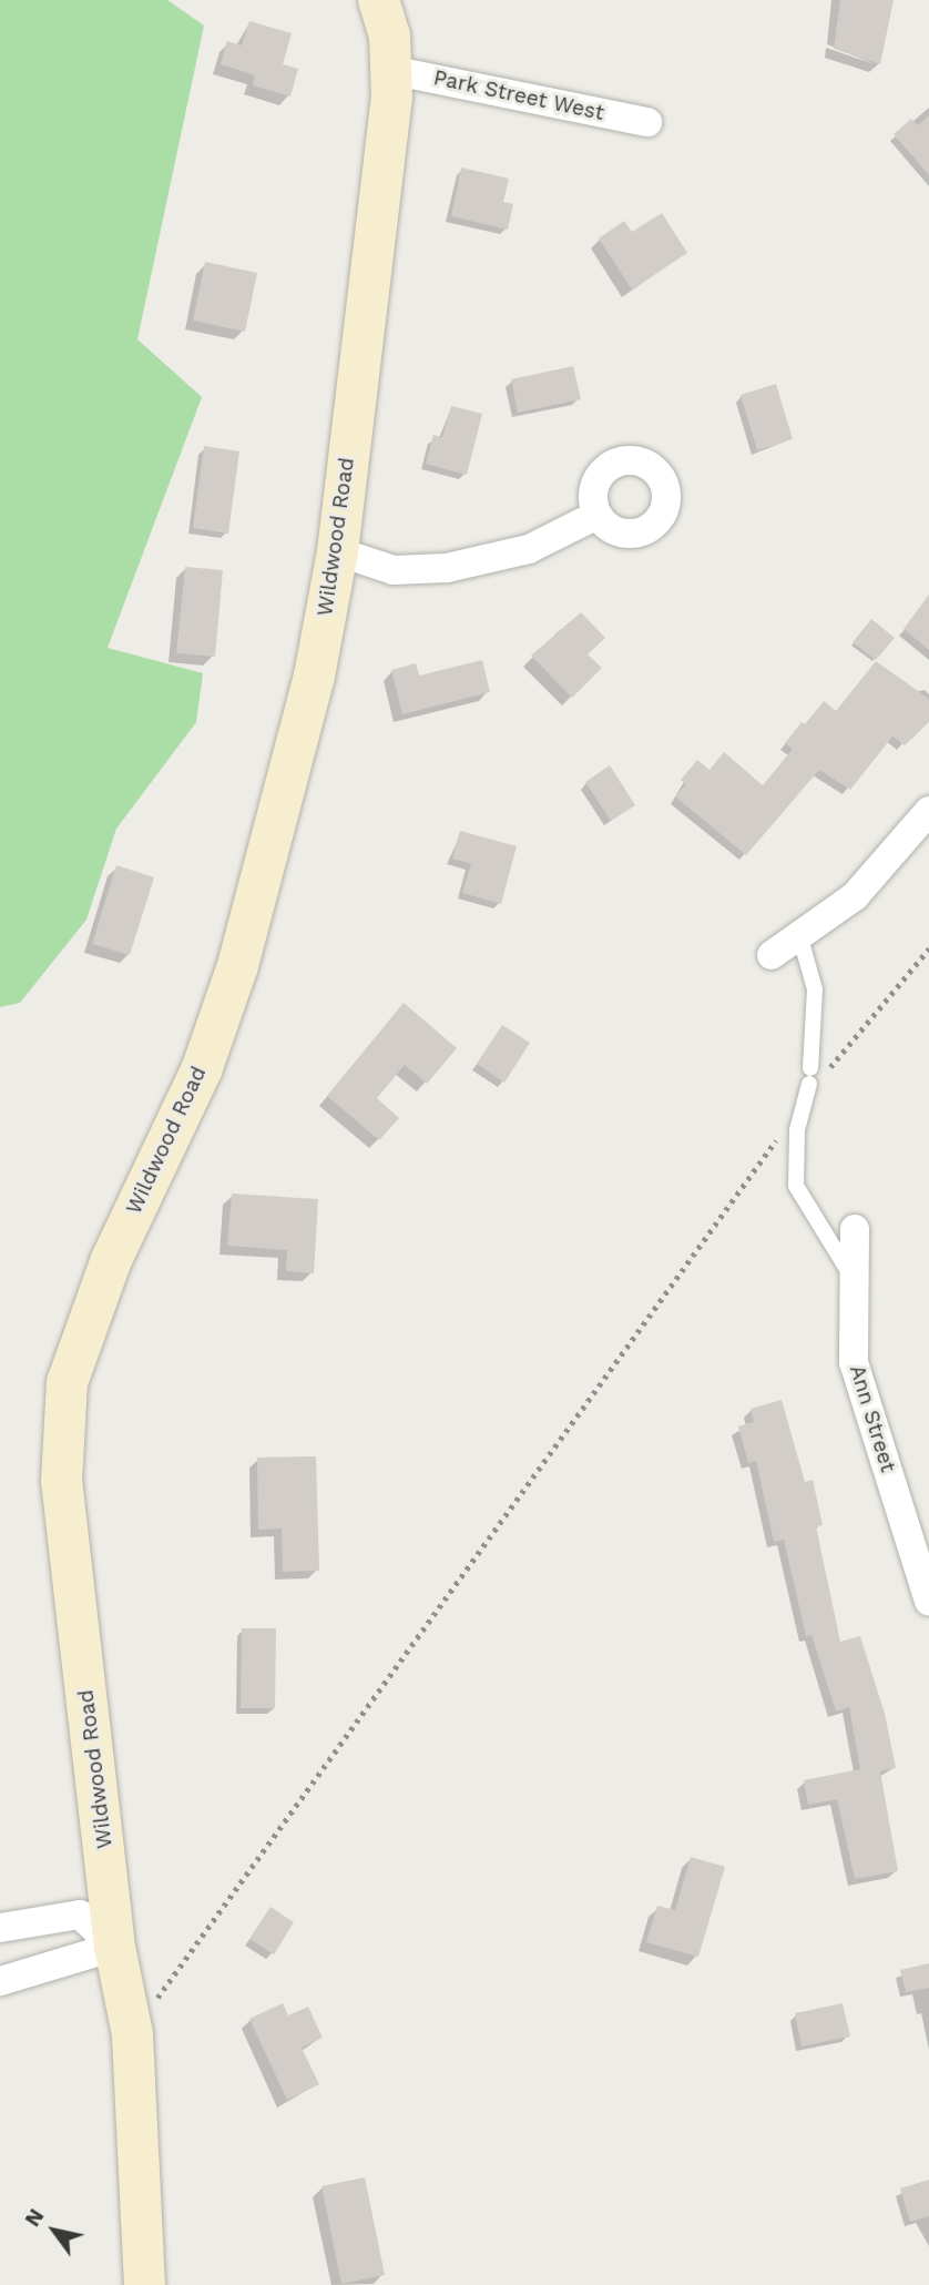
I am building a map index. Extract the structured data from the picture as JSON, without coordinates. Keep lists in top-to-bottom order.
{
  "streets": {
    "street": ["Park Street West", "Wildwood Road", "Ann Street"]
  },
  "crossings": [
    ["Park Street West", "Wildwood Road"]
  ],
  "north": "top left"
}
